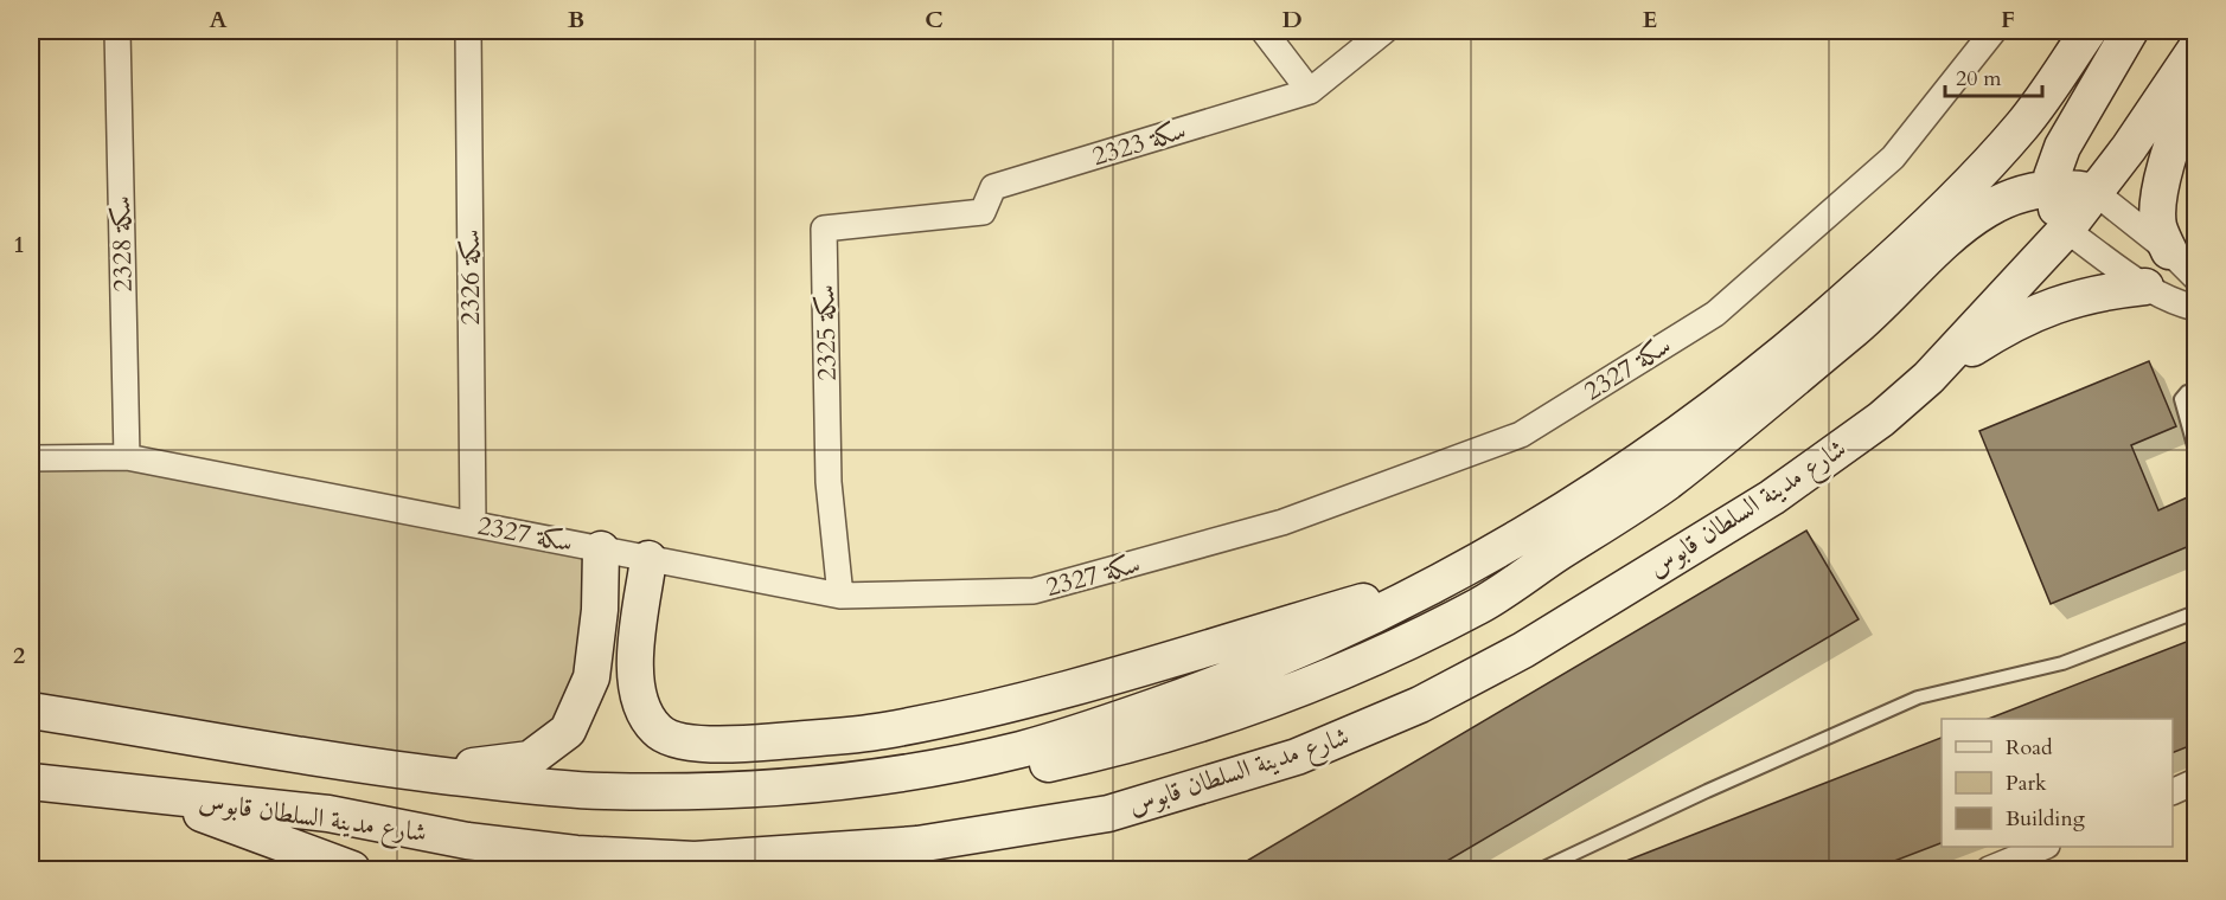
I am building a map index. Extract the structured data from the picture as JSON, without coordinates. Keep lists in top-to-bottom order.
{
  "streets": {
    "main road": ["شارع مدينة السلطان قابوس"],
    "street": [
      "سكة 2323",
      "سكة 2328",
      "سكة 2326",
      "سكة 2325",
      "سكة 2327"
    ]
  },
  "crossings": [
    ["سكة 2323", "سكة 2325"],
    ["سكة 2328", "سكة 2327"],
    ["سكة 2326", "سكة 2327"],
    ["سكة 2325", "سكة 2327"]
  ],
  "legend": ["Road", "Park", "Building"],
  "scale_bar": "20 m",
  "grid": {
    "columns": [
      "A",
      "B",
      "C",
      "D",
      "E",
      "F"
    ],
    "rows": ["1", "2"]
  }
}
